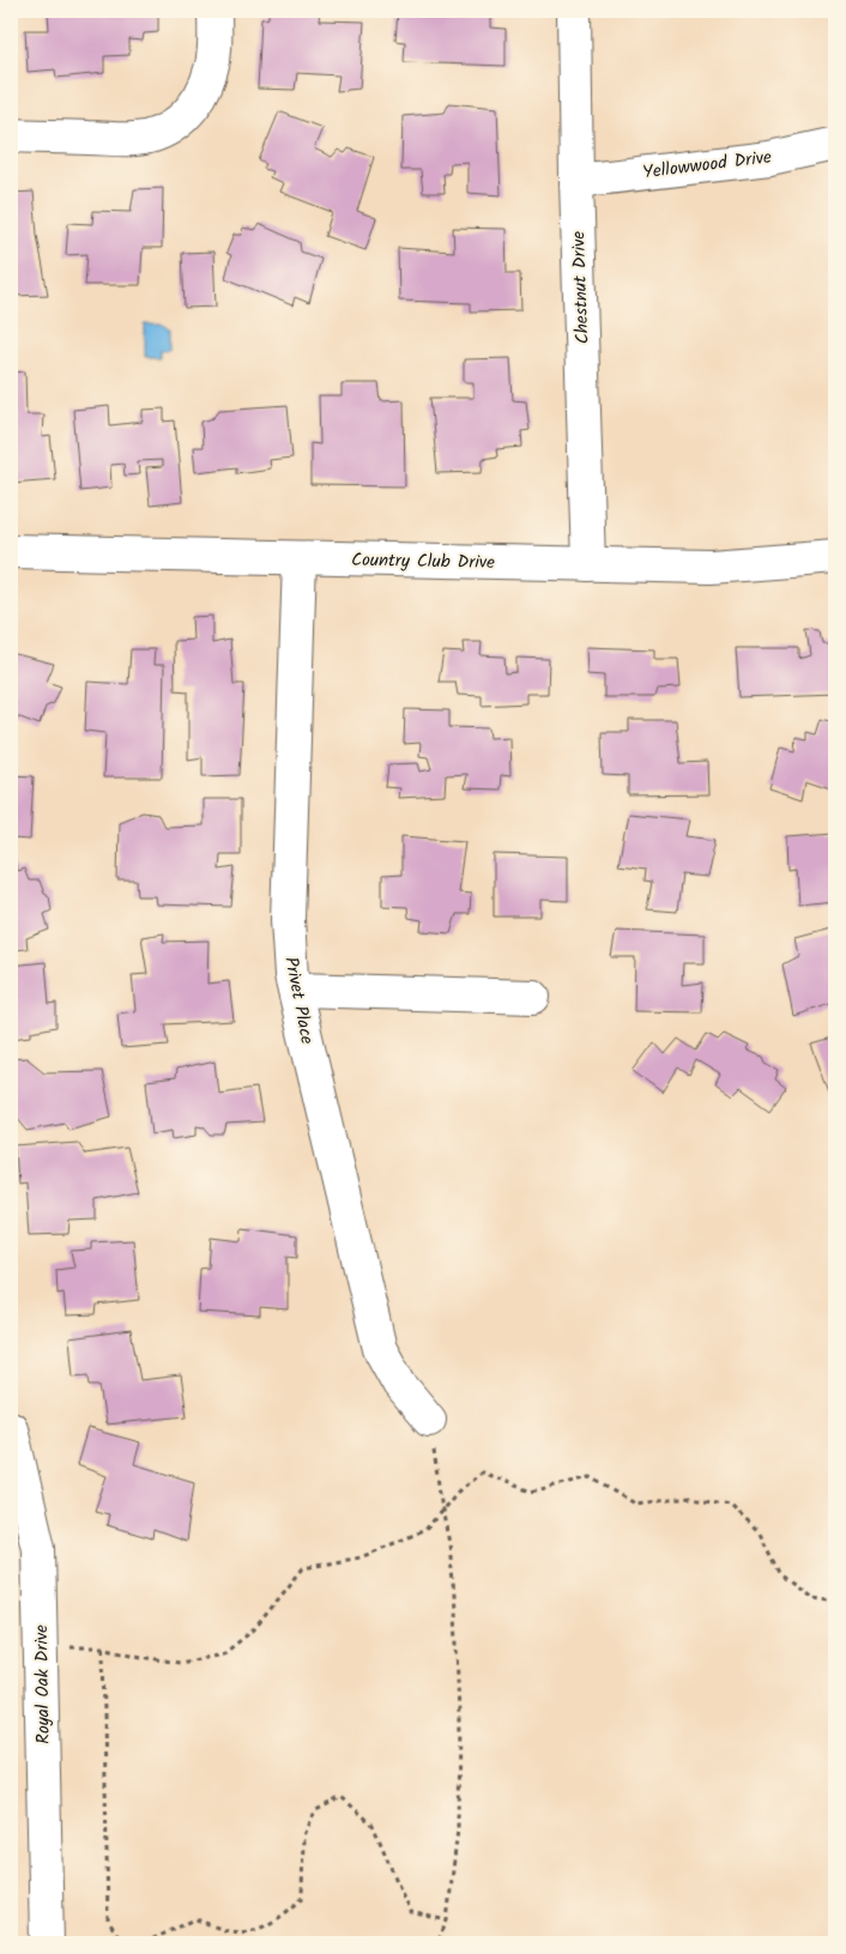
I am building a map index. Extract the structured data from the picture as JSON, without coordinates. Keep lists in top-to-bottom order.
{
  "streets": {
    "street": [
      "Yellowwood Drive",
      "Chestnut Drive",
      "Country Club Drive",
      "Privet Place",
      "Royal Oak Drive"
    ]
  },
  "crossings": [
    ["Yellowwood Drive", "Chestnut Drive"],
    ["Chestnut Drive", "Country Club Drive"],
    ["Country Club Drive", "Privet Place"]
  ]
}
